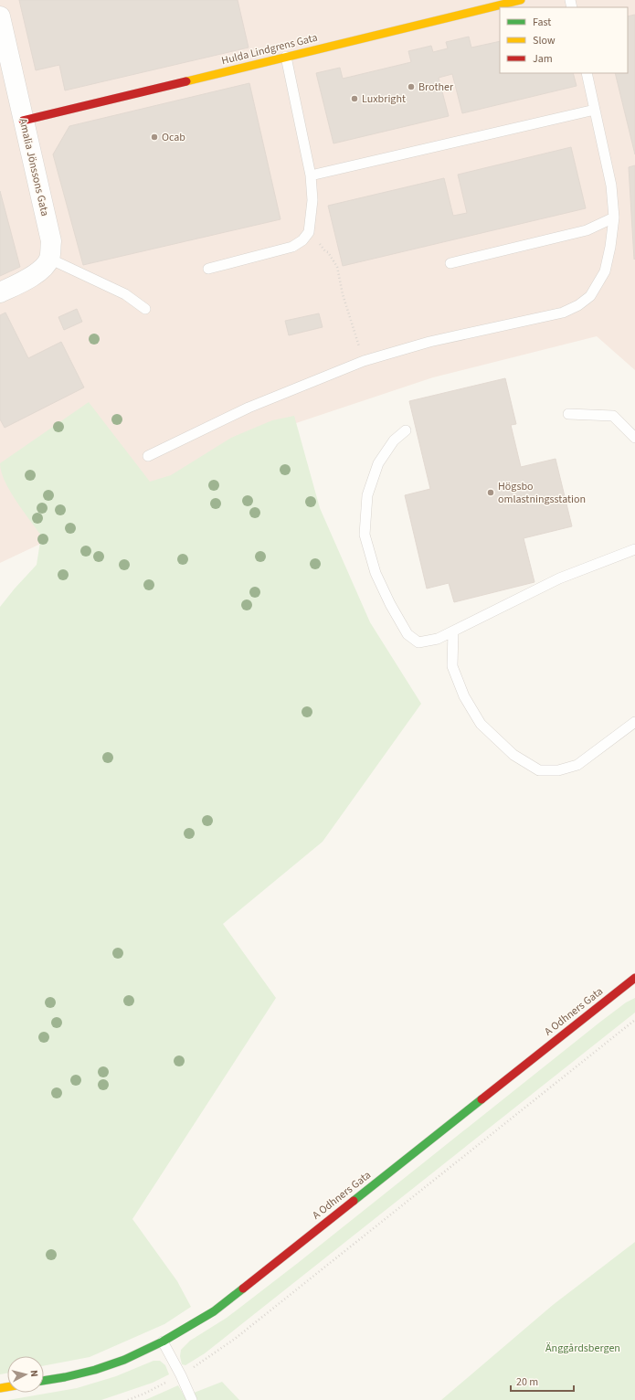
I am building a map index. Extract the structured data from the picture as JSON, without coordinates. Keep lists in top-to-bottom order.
{
  "streets": {
    "street": ["Hulda Lindgrens Gata", "Amalia Jönssons Gata", "A Odhners Gata"]
  },
  "crossings": [
    ["Hulda Lindgrens Gata", "Amalia Jönssons Gata"]
  ],
  "parks": ["Änggårdsbergen"],
  "places": [
    "Brother",
    "Luxbright",
    "Ocab",
    "Högsbo omlastningsstation"
  ],
  "legend": ["Fast", "Slow", "Jam"],
  "scale_bar": "20 m",
  "north": "right"
}
